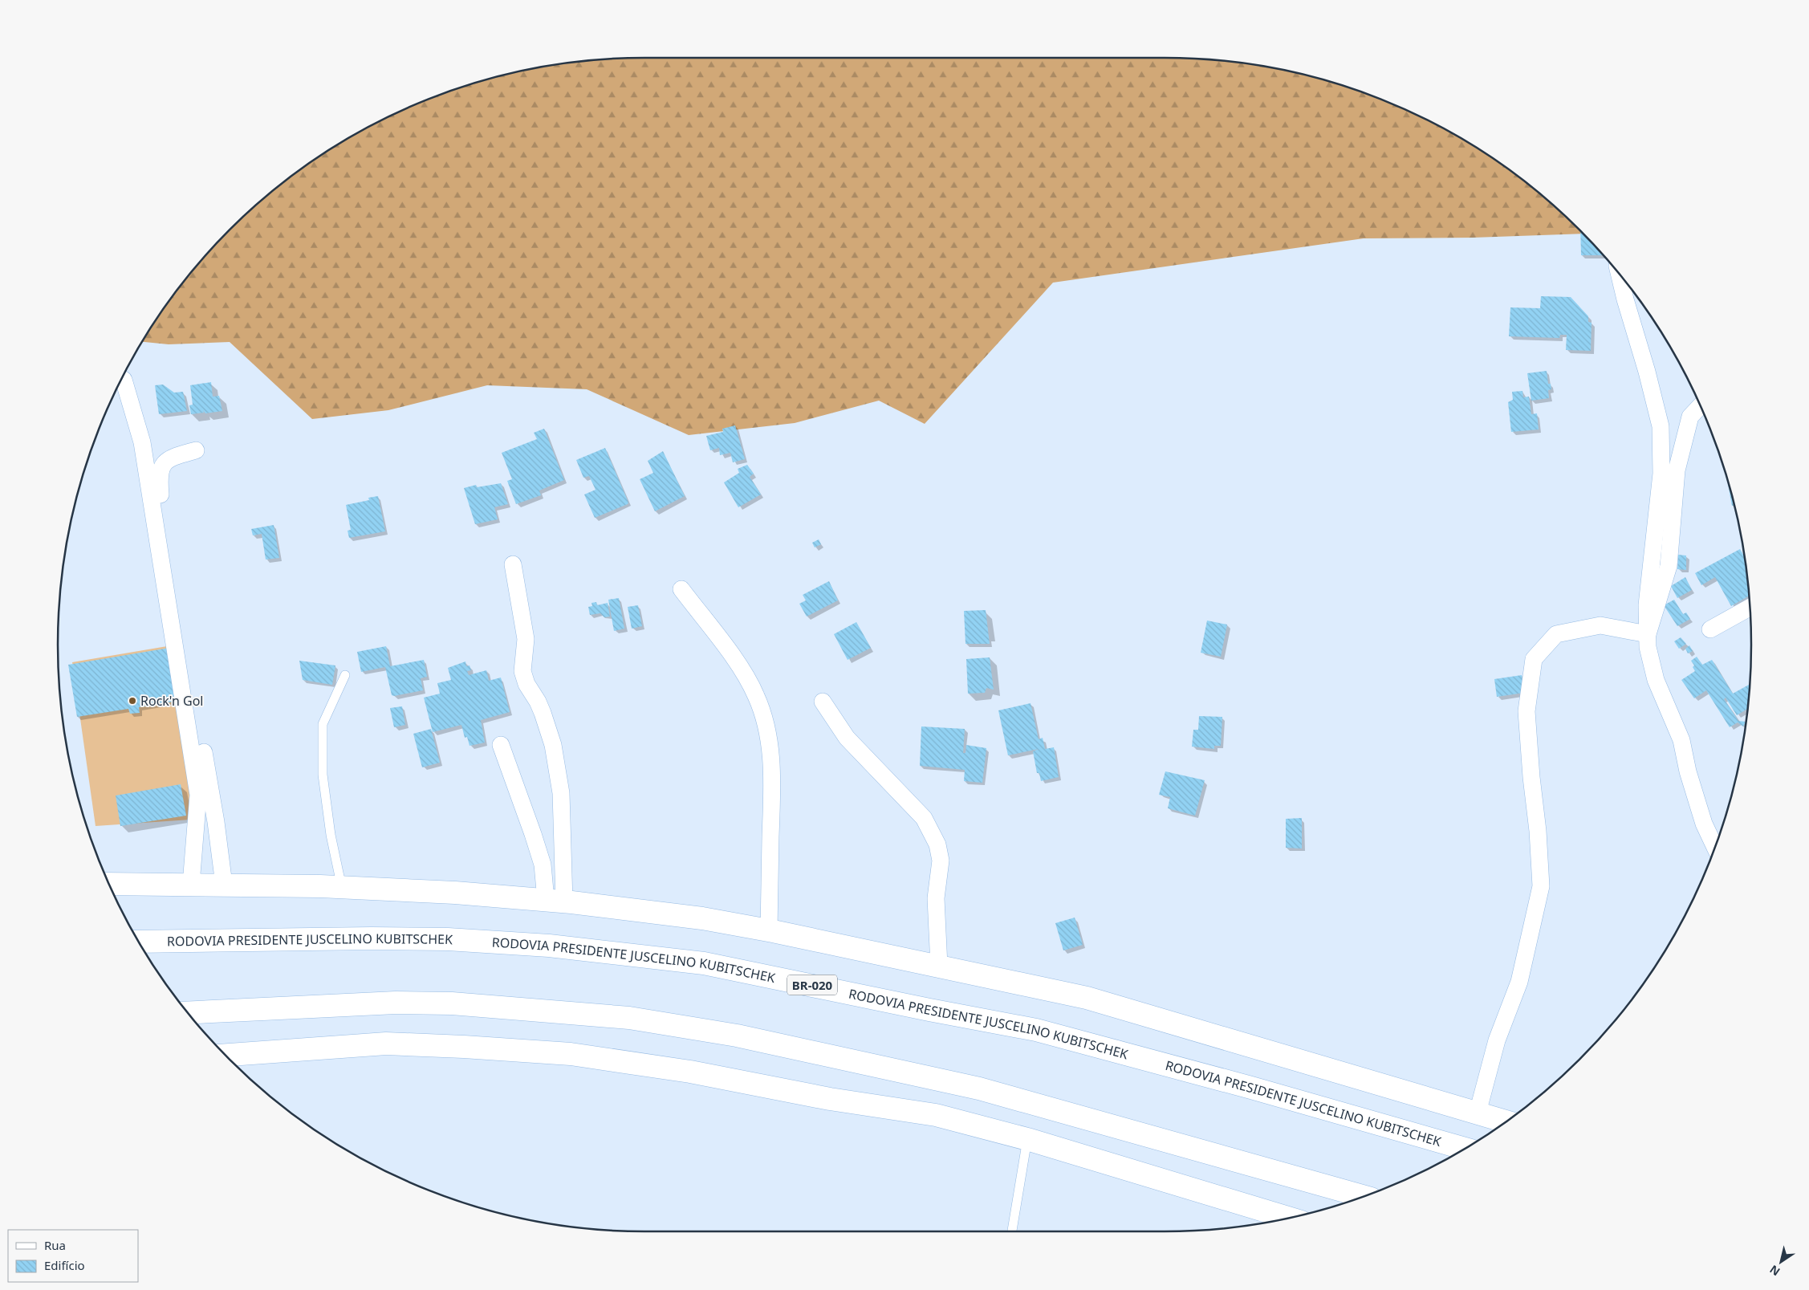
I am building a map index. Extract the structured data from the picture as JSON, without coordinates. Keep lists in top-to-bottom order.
{
  "streets": {
    "main road": ["RODOVIA PRESIDENTE JUSCELINO KUBITSCHEK", "BR-020"]
  },
  "places": ["Rock'n Gol"],
  "legend": ["Rua", "Edifício"],
  "north": "bottom left"
}
